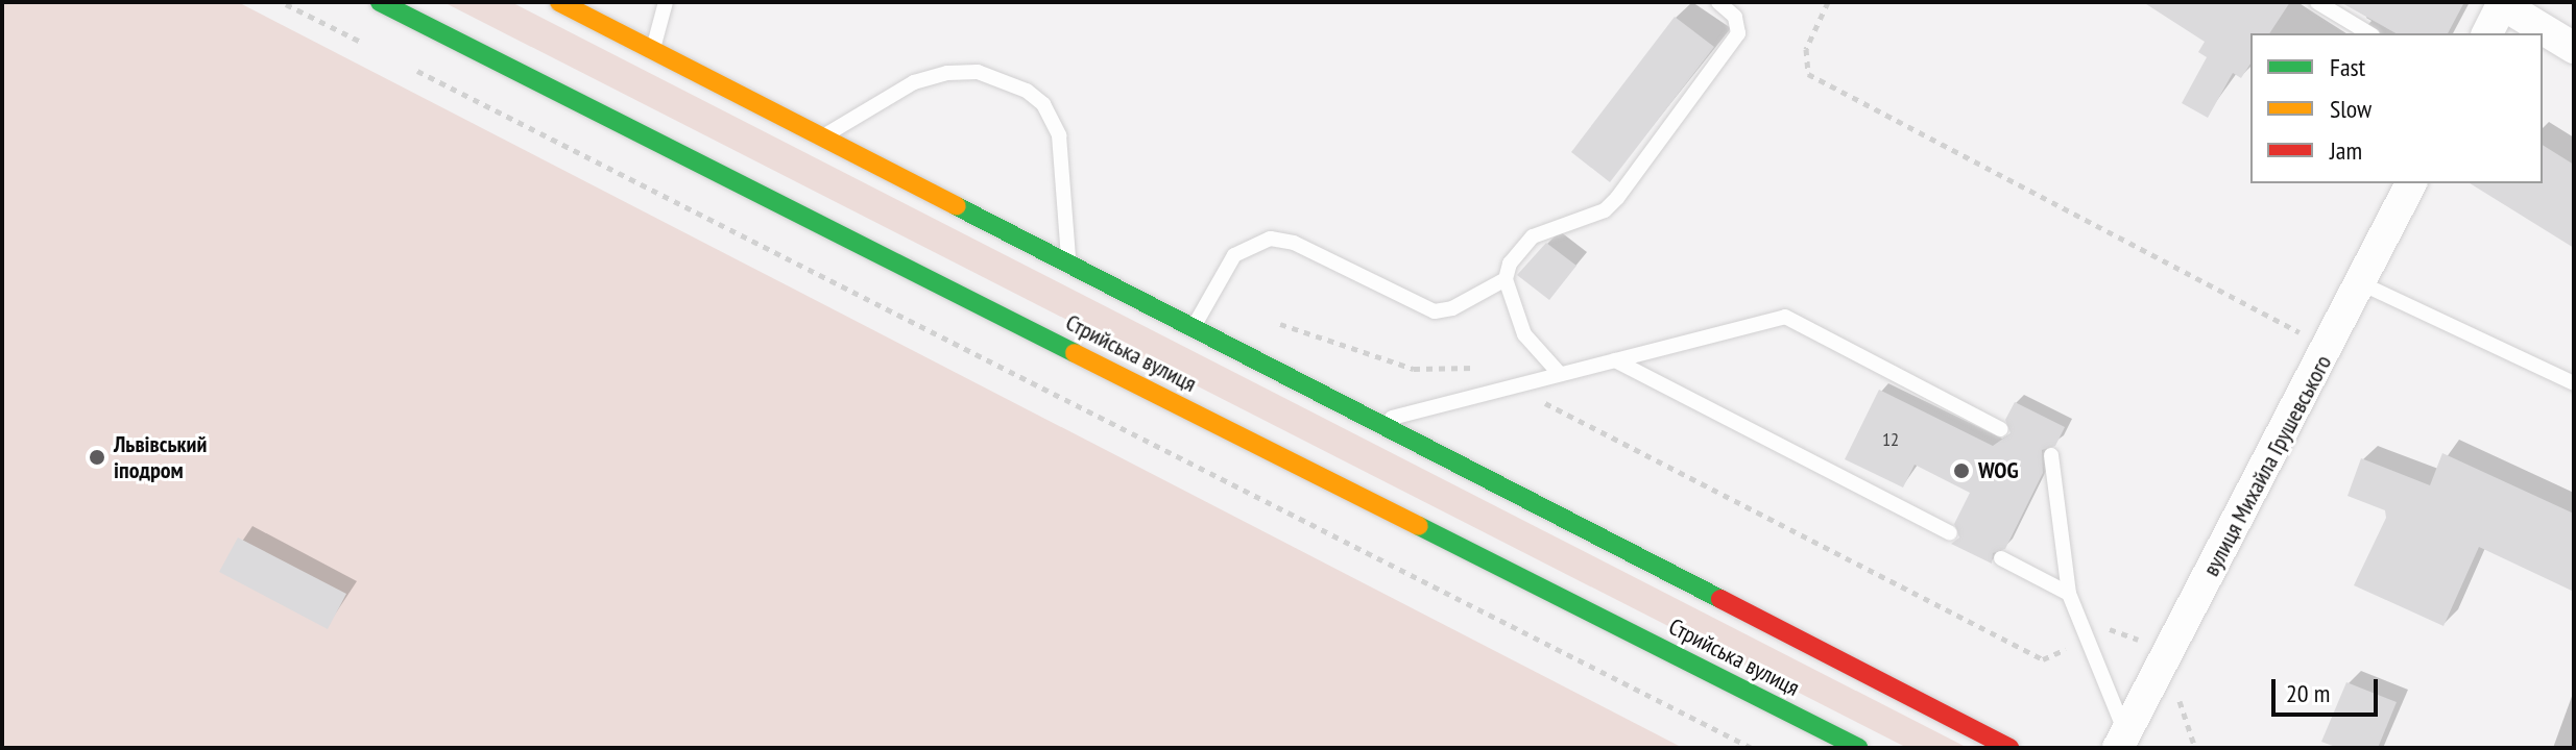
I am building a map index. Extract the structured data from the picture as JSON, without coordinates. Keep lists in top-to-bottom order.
{
  "streets": {
    "main road": ["Стрийська вулиця"],
    "street": ["вулиця Михайла Грушевського"]
  },
  "places": ["Львівський іподром", "WOG"],
  "house_numbers": ["12"],
  "legend": ["Fast", "Slow", "Jam"],
  "scale_bar": "20 m"
}
